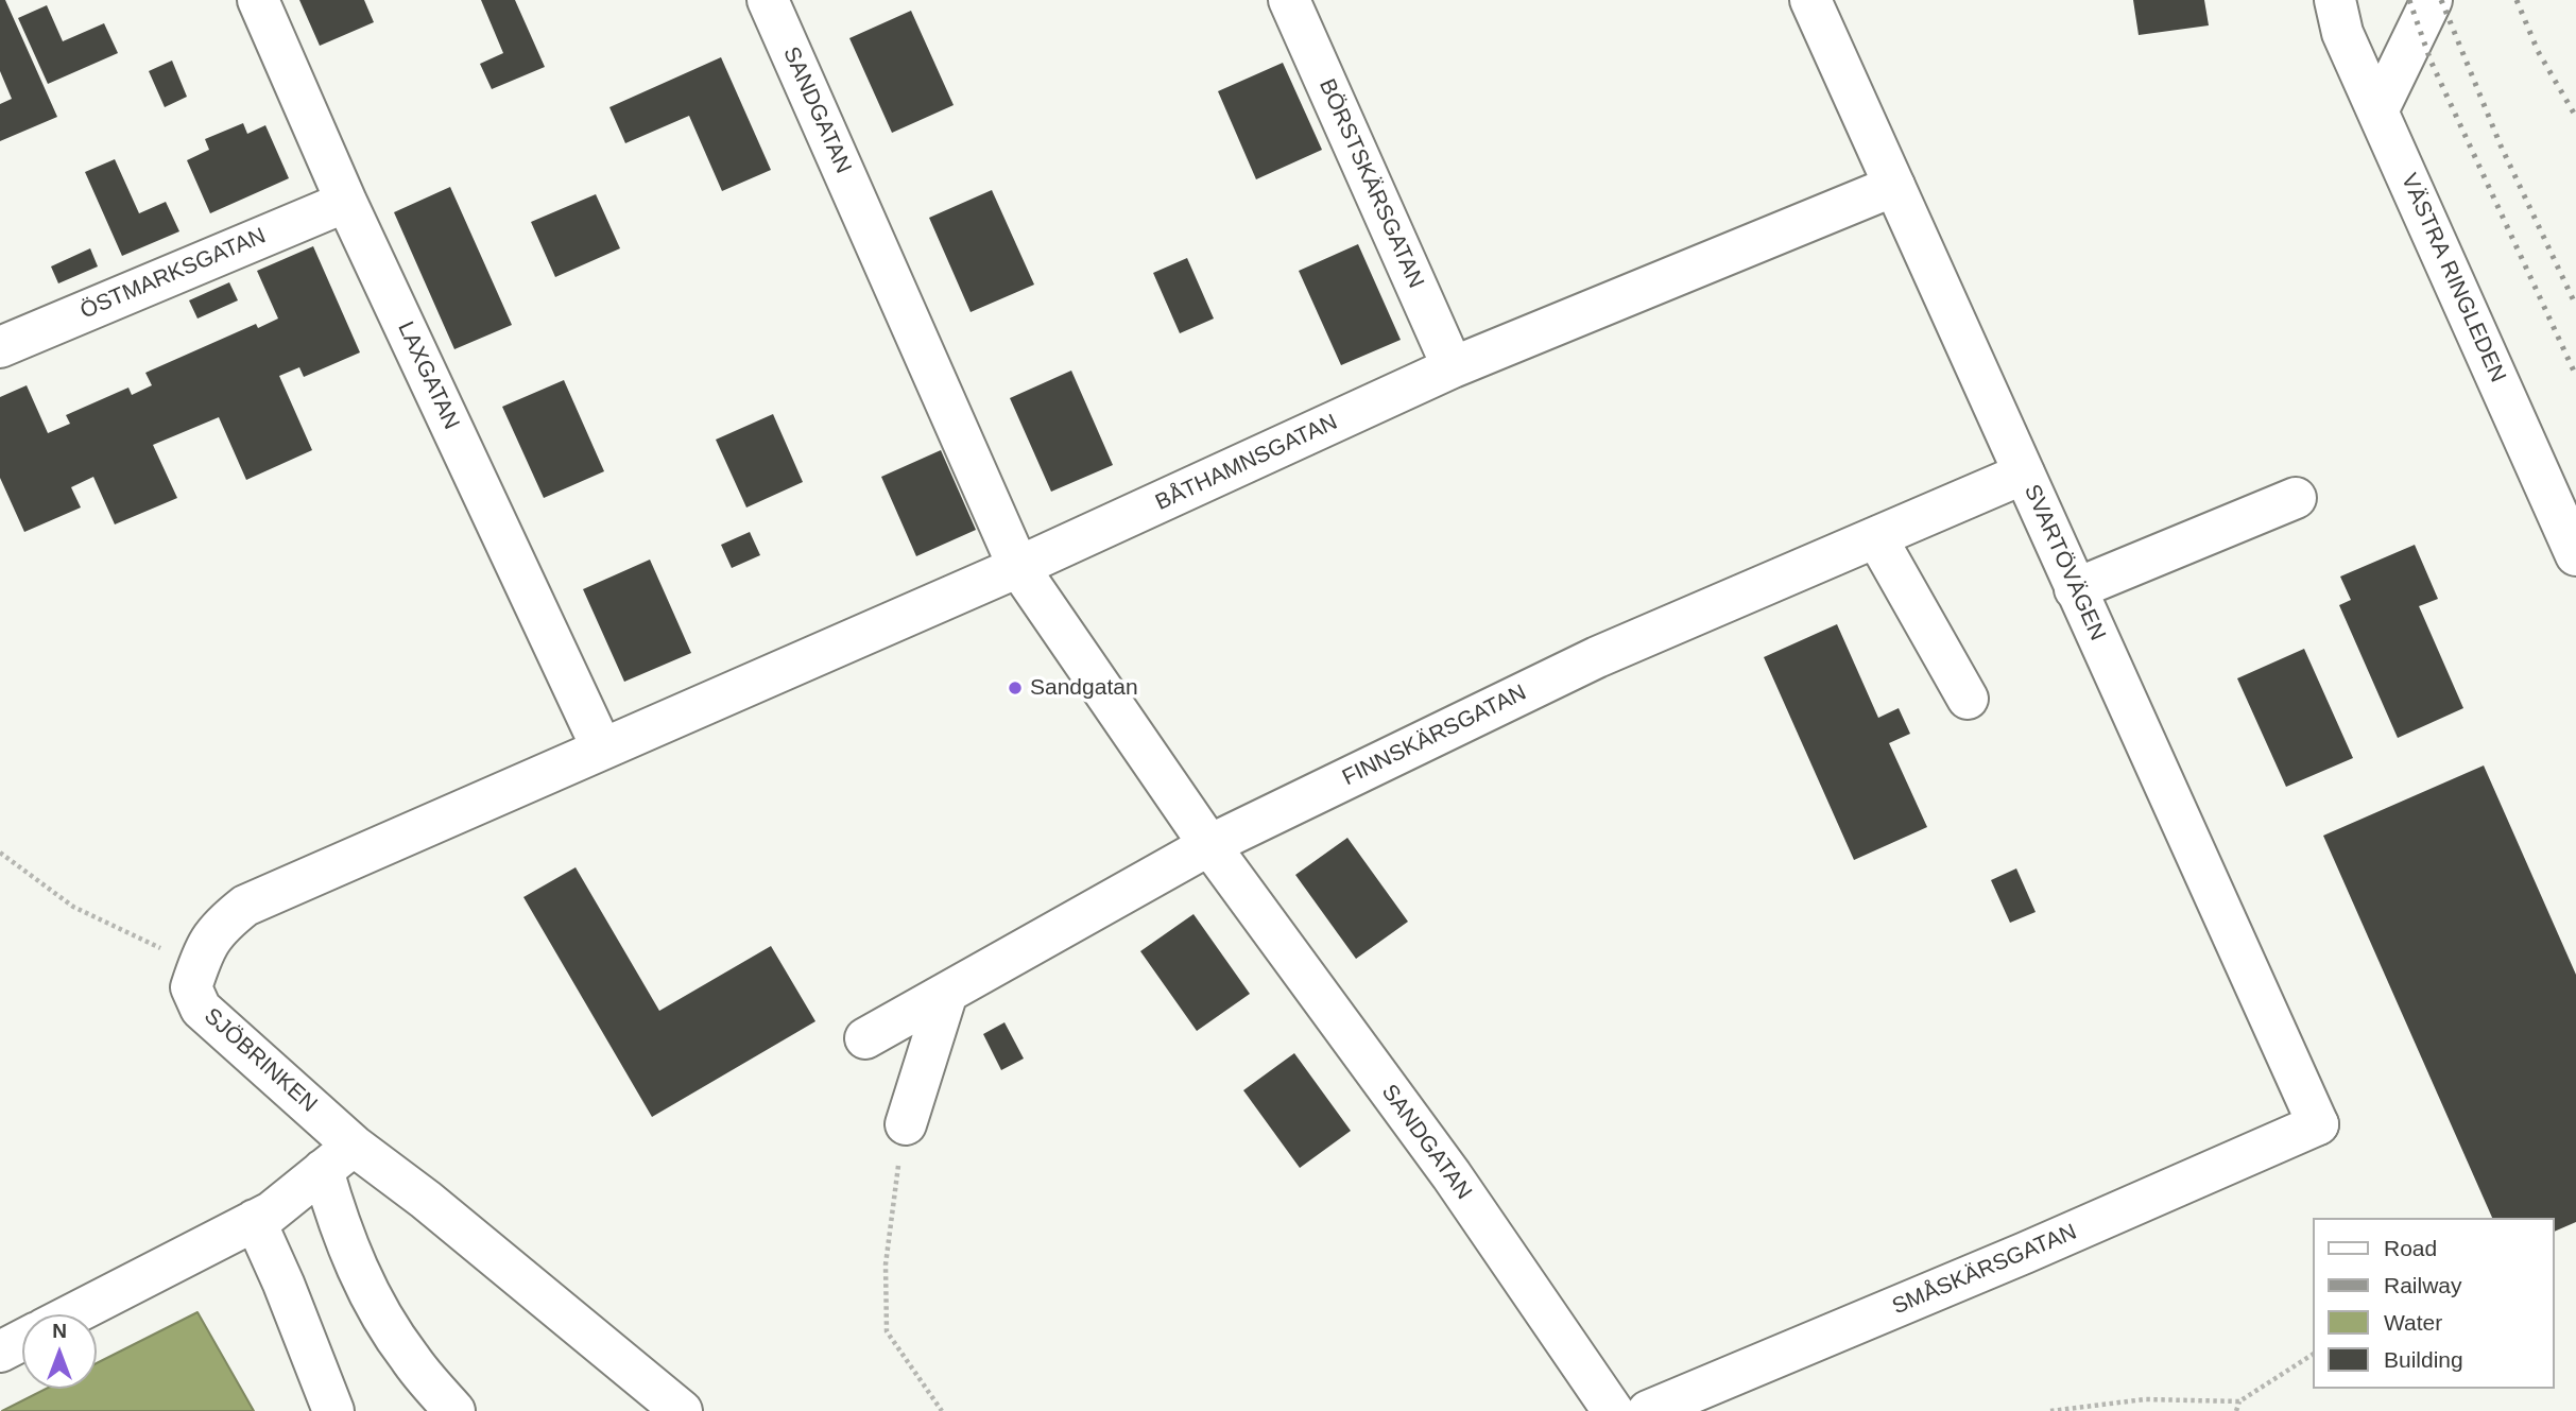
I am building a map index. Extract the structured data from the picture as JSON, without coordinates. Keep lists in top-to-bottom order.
{
  "streets": {
    "street": [
      "SANDGATAN",
      "BÖRSTSKÄRSGATAN",
      "ÖSTMARKSGATAN",
      "VÄSTRA RINGLEDEN",
      "LAXGATAN",
      "BÅTHAMNSGATAN",
      "SVARTÖVÄGEN",
      "FINNSKÄRSGATAN",
      "SJÖBRINKEN",
      "SMÅSKÄRSGATAN"
    ]
  },
  "crossings": [
    ["SANDGATAN", "BÅTHAMNSGATAN"],
    ["SANDGATAN", "FINNSKÄRSGATAN"],
    ["BÖRSTSKÄRSGATAN", "BÅTHAMNSGATAN"],
    ["ÖSTMARKSGATAN", "LAXGATAN"],
    ["LAXGATAN", "BÅTHAMNSGATAN"],
    ["LAXGATAN", "SJÖBRINKEN"],
    ["BÅTHAMNSGATAN", "SVARTÖVÄGEN"],
    ["BÅTHAMNSGATAN", "SJÖBRINKEN"],
    ["SVARTÖVÄGEN", "FINNSKÄRSGATAN"],
    ["SVARTÖVÄGEN", "SMÅSKÄRSGATAN"]
  ],
  "places": ["Sandgatan"],
  "legend": [
    "Road",
    "Railway",
    "Water",
    "Building"
  ],
  "north": "top"
}
